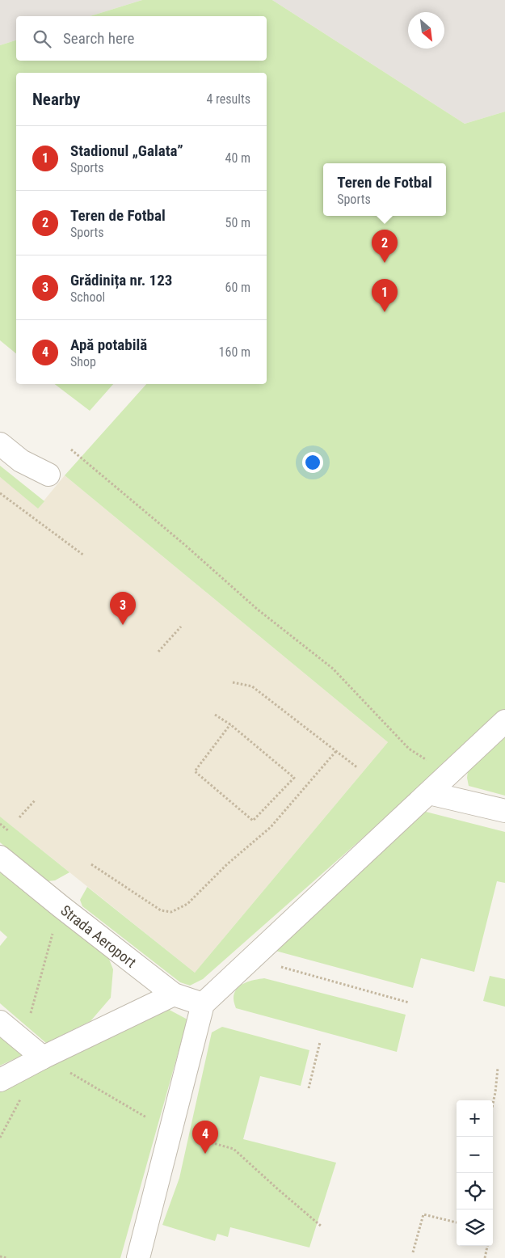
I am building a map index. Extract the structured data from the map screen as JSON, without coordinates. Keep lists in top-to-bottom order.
{
  "streets": {
    "street": ["Strada Aeroport"]
  },
  "north": "bottom right",
  "page": {
    "search": "Search here",
    "heading": ["Nearby", "4 results"],
    "list": [
      {
        "mark": "1",
        "name": "Stadionul „Galata”",
        "note": "Sports",
        "value": "40 m"
      },
      {
        "mark": "2",
        "name": "Teren de Fotbal",
        "note": "Sports",
        "value": "50 m"
      },
      {
        "mark": "3",
        "name": "Grădinița nr. 123",
        "note": "School",
        "value": "60 m"
      },
      {
        "mark": "4",
        "name": "Apă potabilă",
        "note": "Shop",
        "value": "160 m"
      }
    ],
    "popup": ["Teren de Fotbal", "Sports"],
    "pins": [
      "2",
      "1",
      "3",
      "4"
    ],
    "map_buttons": ["+", "−"]
  }
}
